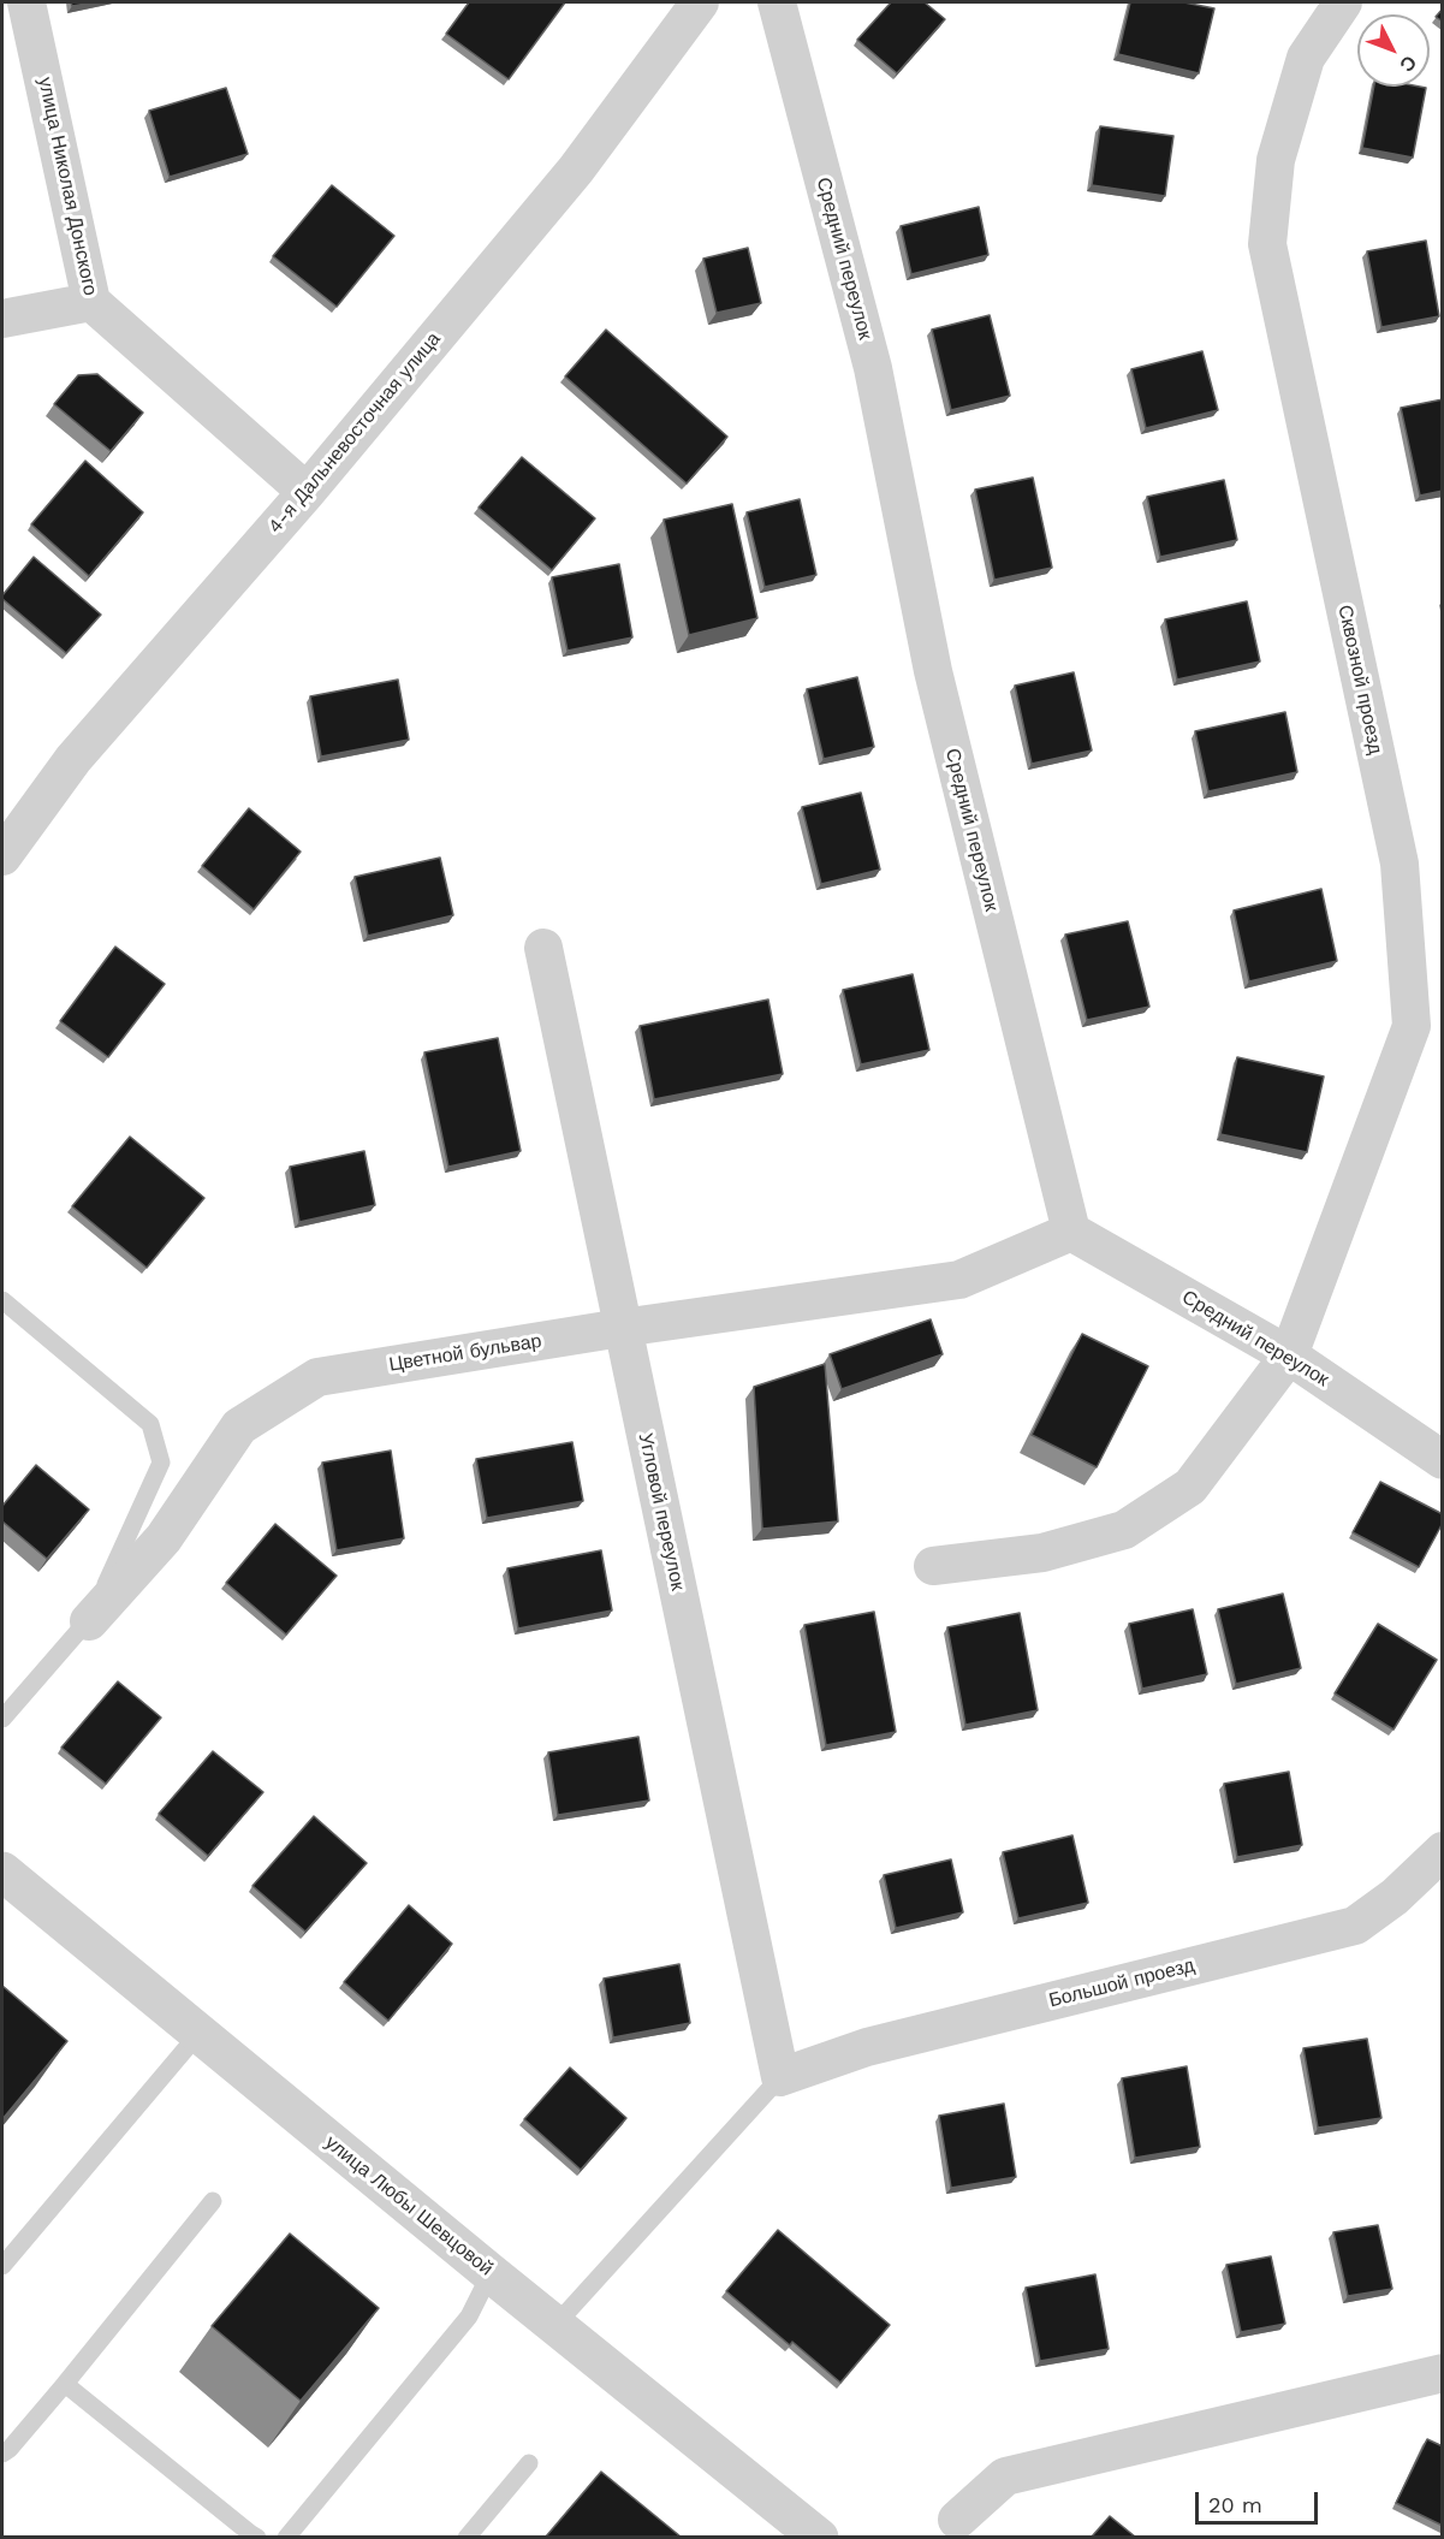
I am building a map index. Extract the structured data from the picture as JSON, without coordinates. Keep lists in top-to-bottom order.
{
  "streets": {
    "street": [
      "улица Николая Донского",
      "Средний переулок",
      "4-я Дальневосточная улица",
      "Сквозной проезд",
      "Цветной бульвар",
      "Угловой переулок",
      "Большой проезд",
      "улица Любы Шевцовой"
    ]
  },
  "crossings": [
    ["улица Николая Донского", "4-я Дальневосточная улица"],
    ["Средний переулок", "Сквозной проезд"],
    ["Средний переулок", "Цветной бульвар"],
    ["Цветной бульвар", "Угловой переулок"],
    ["Угловой переулок", "Большой проезд"]
  ],
  "scale_bar": "20 m",
  "north": "bottom right"
}
